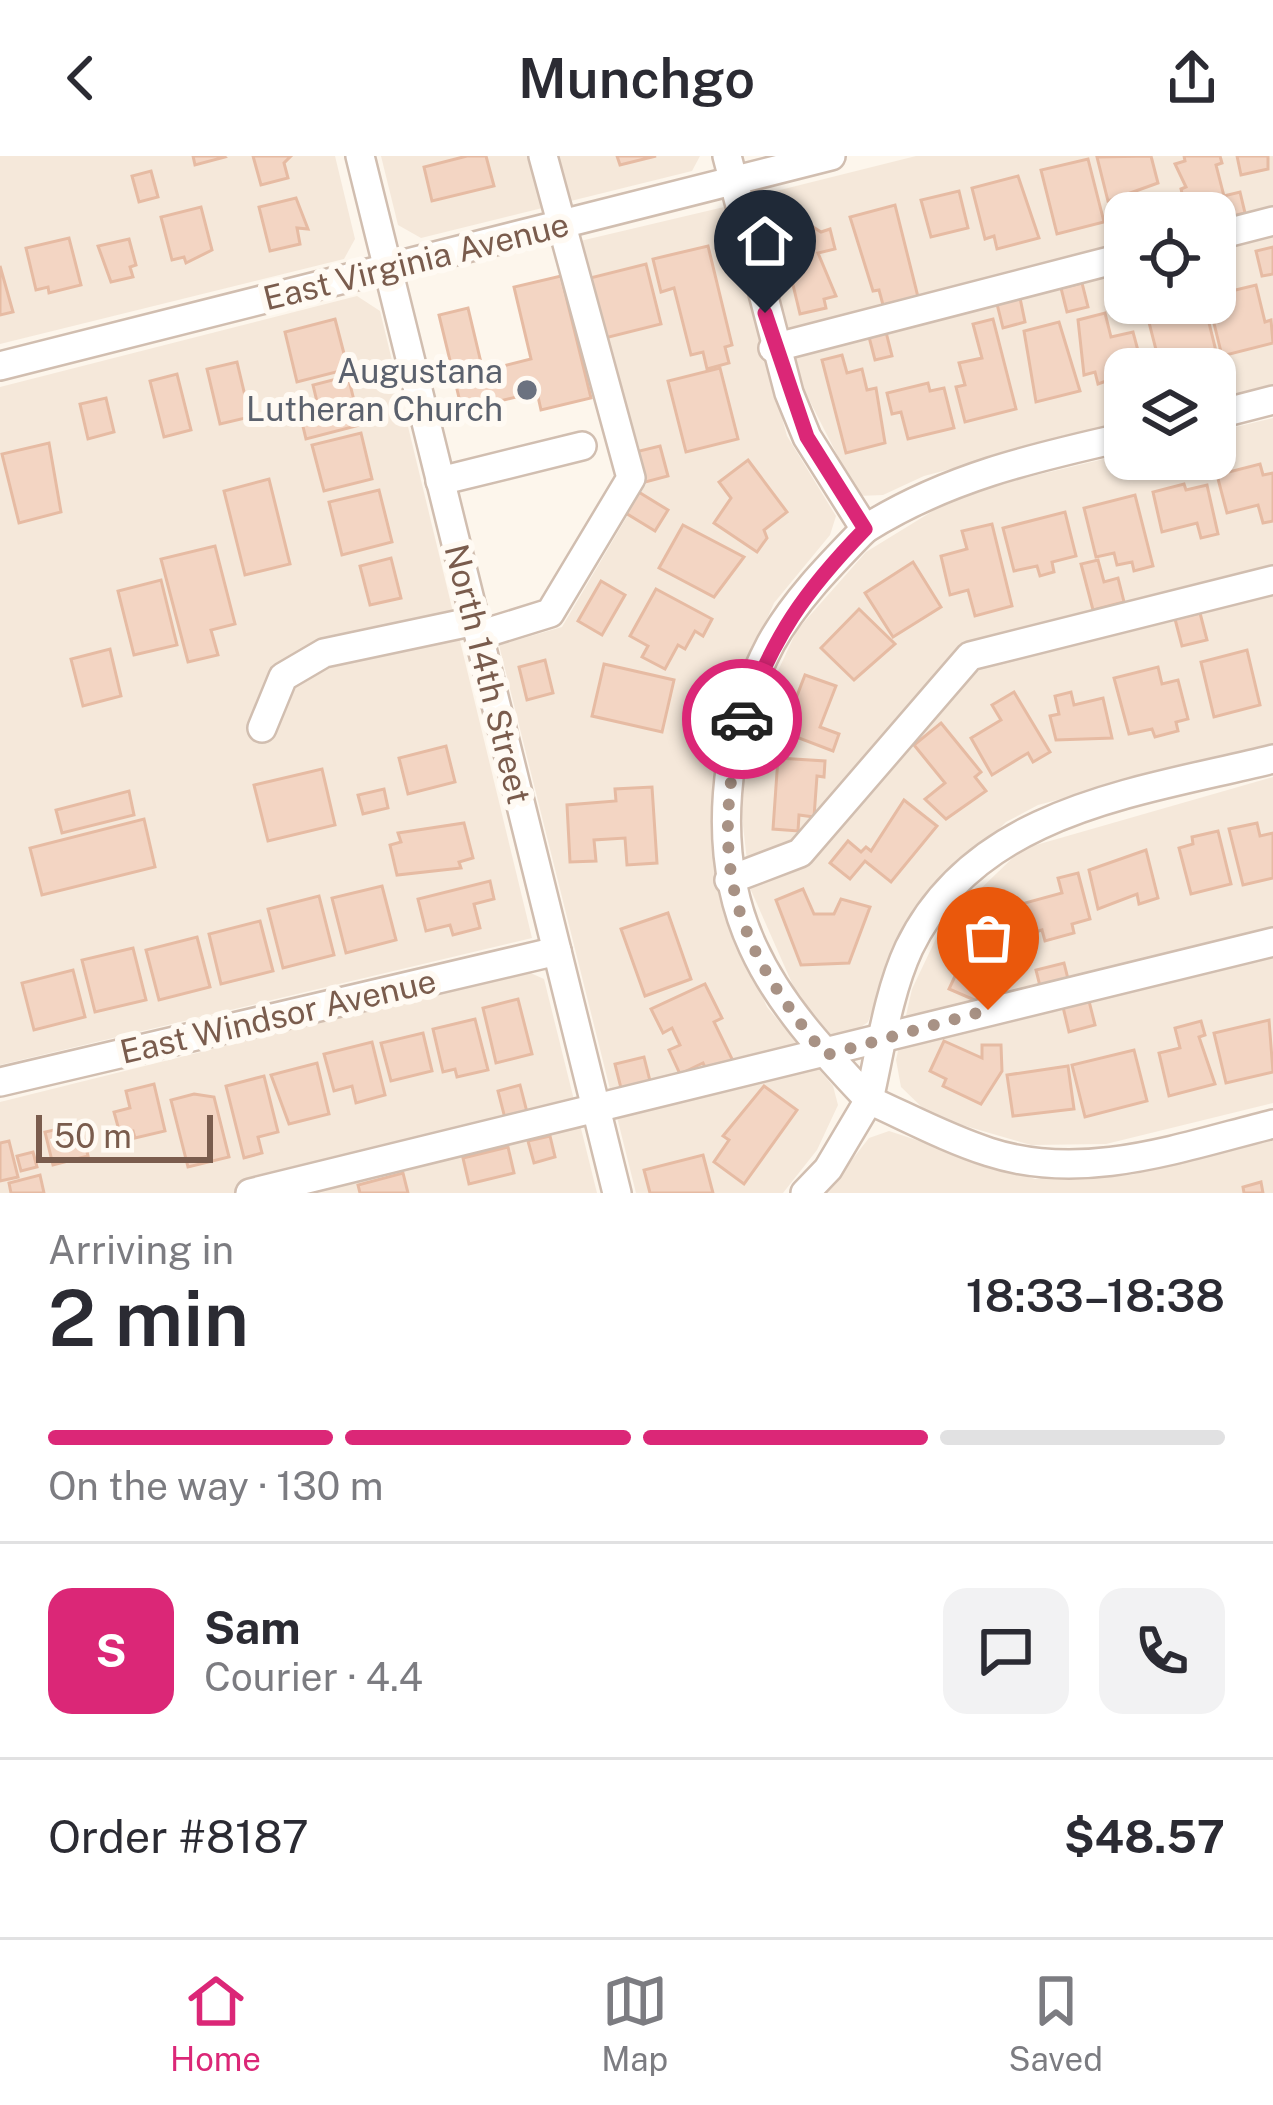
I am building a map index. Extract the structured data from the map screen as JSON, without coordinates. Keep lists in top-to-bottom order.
{
  "streets": {
    "street": ["East Virginia Avenue", "North 14th Street", "East Windsor Avenue"]
  },
  "crossings": [
    ["East Virginia Avenue", "North 14th Street"],
    ["North 14th Street", "East Windsor Avenue"]
  ],
  "places": ["Augustana Lutheran Church"],
  "scale_bar": "50 m",
  "page": {
    "header": "Munchgo",
    "scale": "50 m",
    "heading": ["2 min", "Arriving in", "18:33–18:38"],
    "panel": [
      "Sam",
      "Courier · 4.4",
      "Order #8187",
      "$48.57"
    ],
    "bar": "On the way · 130 m",
    "round": "S",
    "tabs": ["Home", "Map", "Saved"]
  }
}
